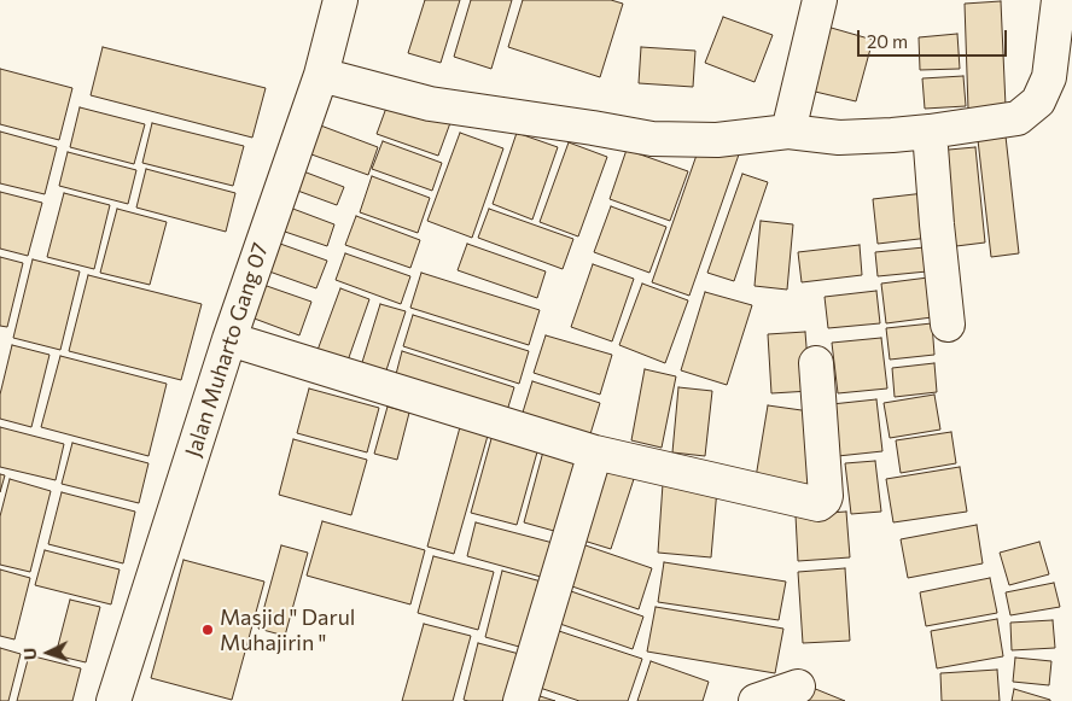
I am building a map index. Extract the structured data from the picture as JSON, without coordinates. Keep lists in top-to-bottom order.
{
  "streets": {
    "street": ["Jalan Muharto Gang 07"]
  },
  "places": ["Masjid \" Darul Muhajirin \""],
  "scale_bar": "20 m",
  "north": "left"
}
